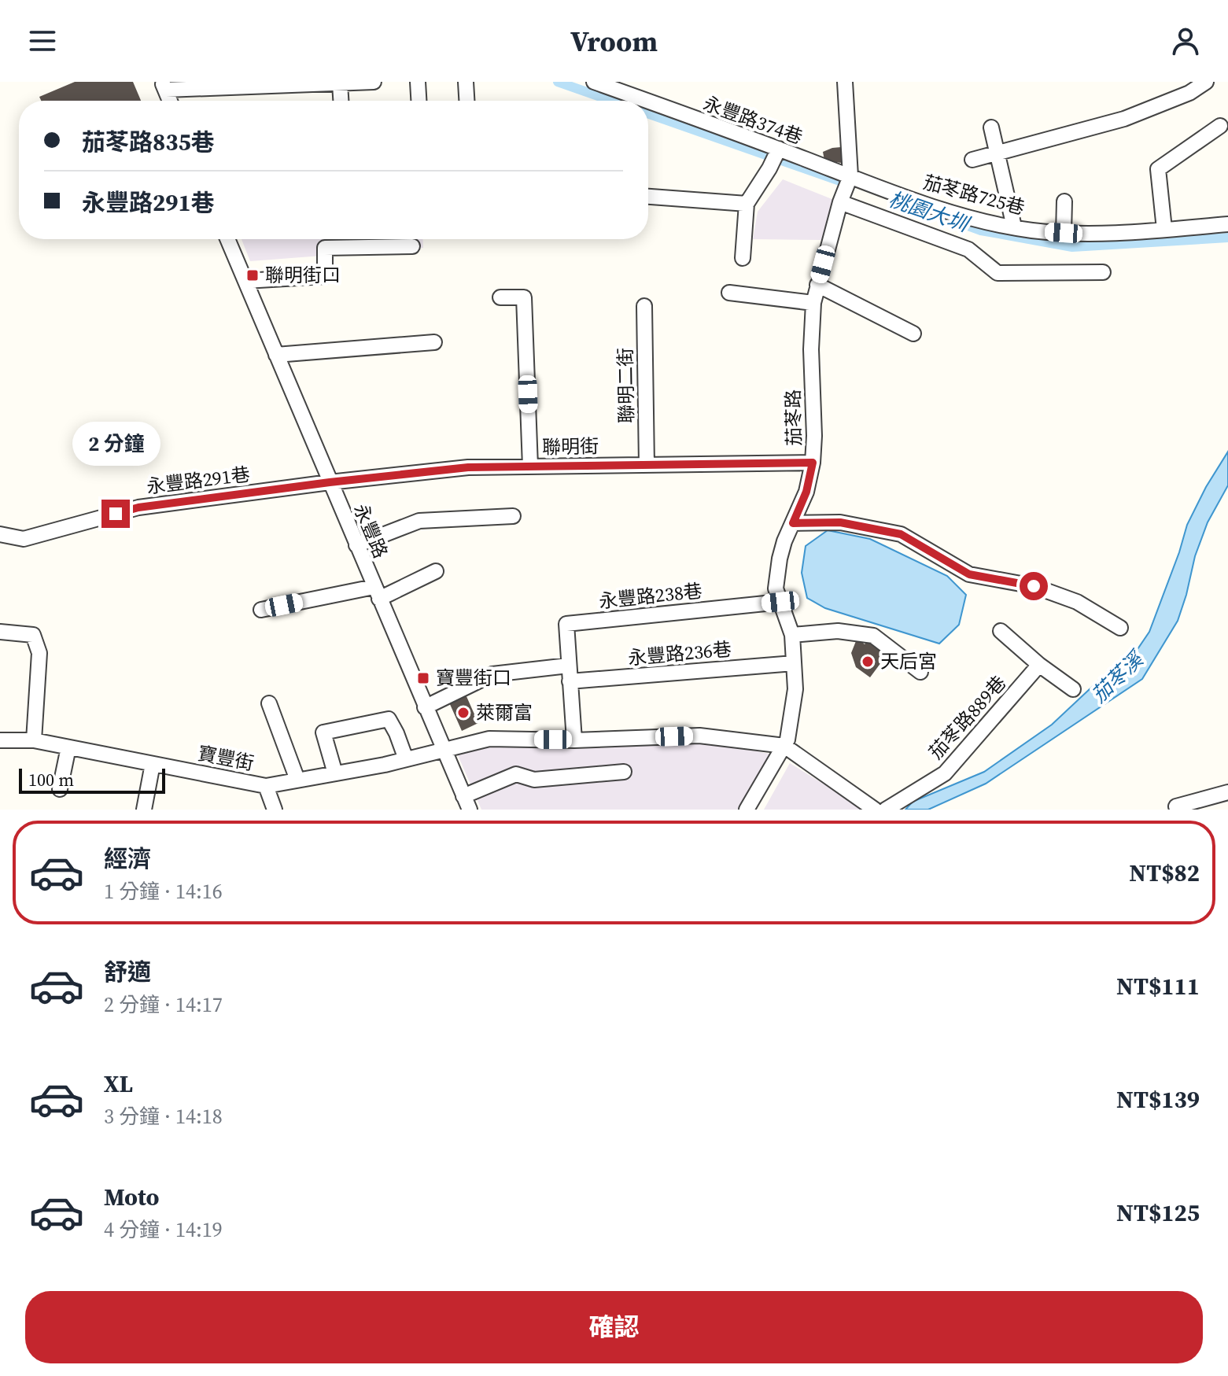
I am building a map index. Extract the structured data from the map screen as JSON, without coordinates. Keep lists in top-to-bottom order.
{
  "streets": {
    "street": [
      "永豐路374巷",
      "茄苳路725巷",
      "聯明二街",
      "茄苳路",
      "聯明街",
      "永豐路291巷",
      "永豐路",
      "永豐路238巷",
      "永豐路236巷",
      "茄苳路889巷",
      "寶豐街"
    ]
  },
  "crossings": [
    ["永豐路374巷", "茄苳路725巷"],
    ["永豐路374巷", "茄苳路"],
    ["茄苳路725巷", "茄苳路"],
    ["聯明二街", "聯明街"],
    ["茄苳路", "聯明街"],
    ["茄苳路", "永豐路238巷"],
    ["茄苳路", "永豐路236巷"],
    ["茄苳路", "寶豐街"],
    ["聯明街", "永豐路291巷"],
    ["聯明街", "永豐路"],
    ["永豐路291巷", "永豐路"],
    ["永豐路", "寶豐街"]
  ],
  "water": ["桃園大圳", "茄苳溪"],
  "places": {
    "transit": ["聯明街口", "寶豐街口"],
    "other": ["天后宮", "萊爾富"]
  },
  "scale_bar": "100 m",
  "page": {
    "header": "Vroom",
    "banner": ["茄苳路835巷", "永豐路291巷"],
    "bubble": "2 分鐘",
    "scale": "100 m",
    "list": [
      {
        "name": "經濟",
        "note": "1 分鐘 · 14:16",
        "value": "NT$82"
      },
      {
        "name": "舒適",
        "note": "2 分鐘 · 14:17",
        "value": "NT$111"
      },
      {
        "name": "XL",
        "note": "3 分鐘 · 14:18",
        "value": "NT$139"
      },
      {
        "name": "Moto",
        "note": "4 分鐘 · 14:19",
        "value": "NT$125"
      }
    ],
    "buttons": "確認"
  }
}
